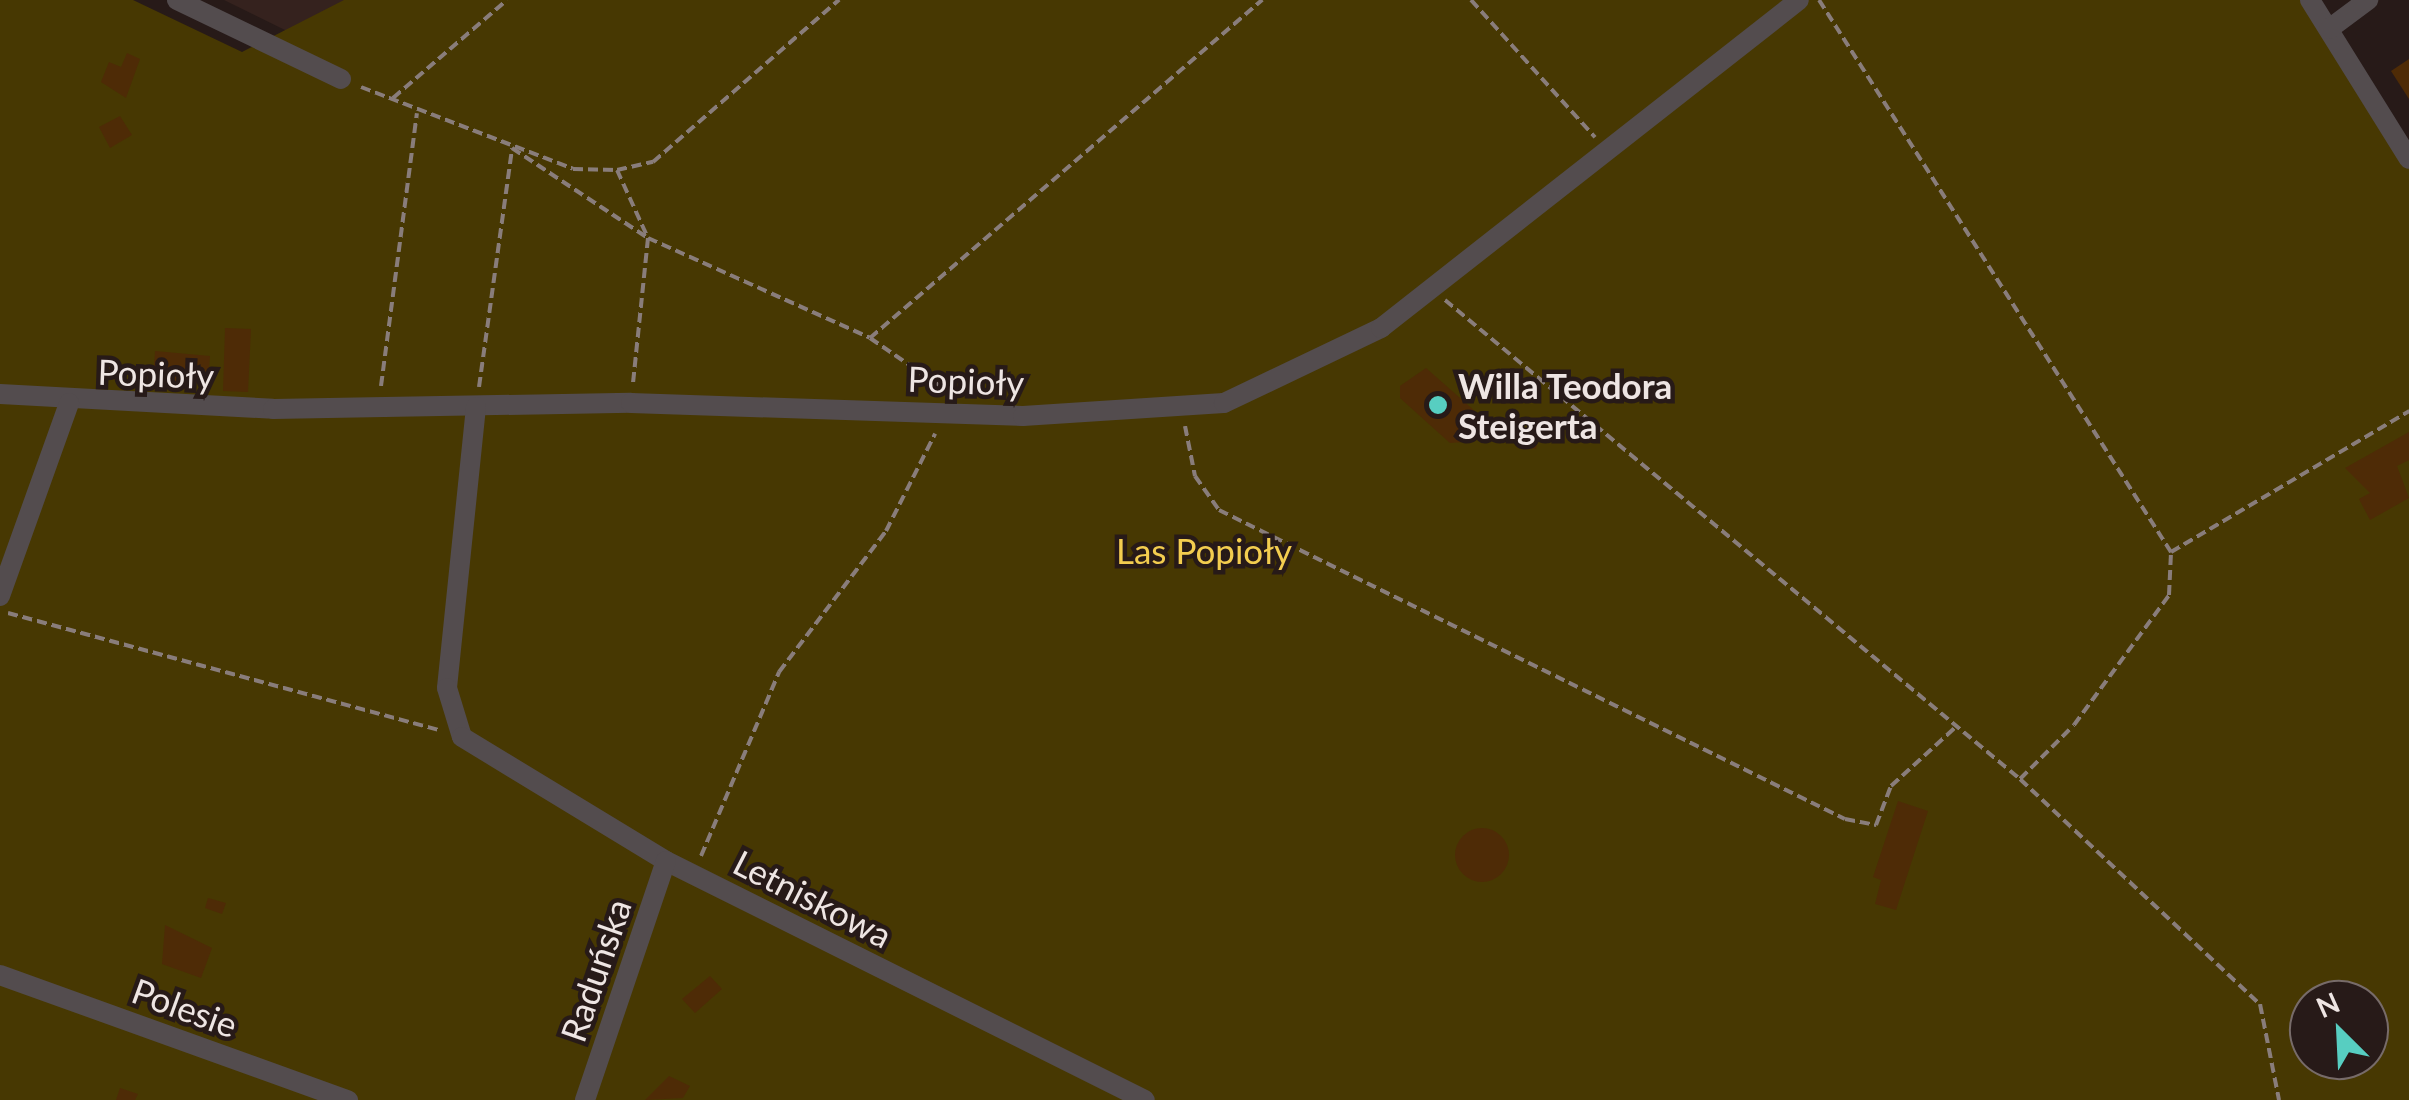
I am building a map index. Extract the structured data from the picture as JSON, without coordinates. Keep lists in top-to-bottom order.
{
  "streets": {
    "street": [
      "Popioły",
      "Letniskowa",
      "Raduńska",
      "Polesie"
    ]
  },
  "crossings": [
    ["Letniskowa", "Raduńska"]
  ],
  "parks": ["Las Popioły"],
  "places": ["Willa Teodora Steigerta"],
  "north": "top left"
}
